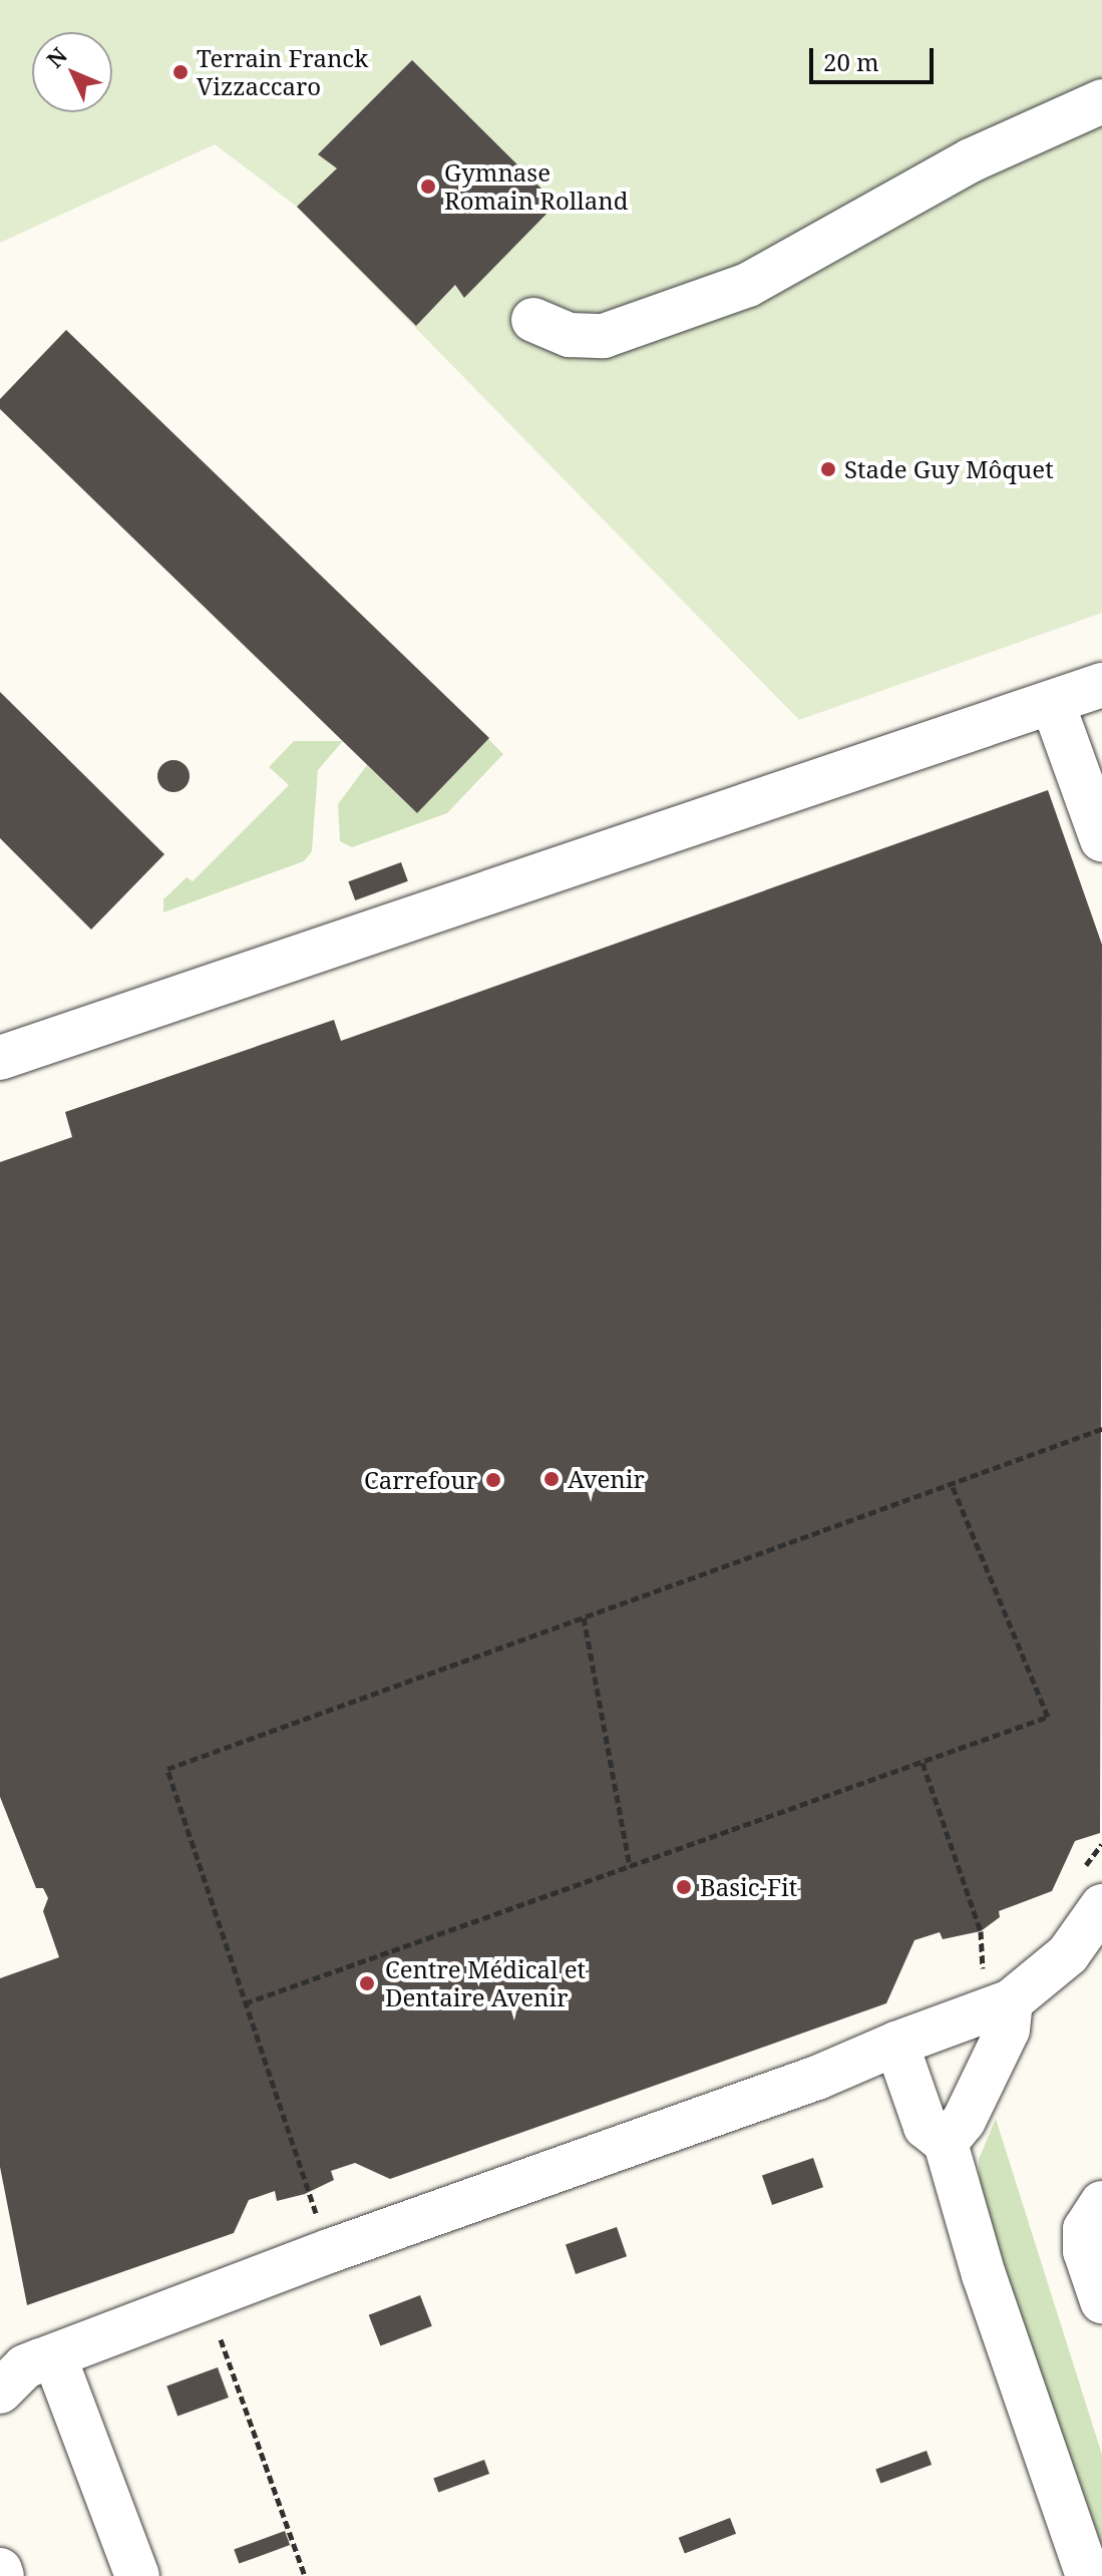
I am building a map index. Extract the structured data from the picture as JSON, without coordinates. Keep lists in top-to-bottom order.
{
  "places": [
    "Terrain Franck Vizzaccaro",
    "Gymnase Romain Rolland",
    "Stade Guy Môquet",
    "Avenir",
    "Carrefour",
    "Basic-Fit",
    "Centre Médical et Dentaire Avenir"
  ],
  "scale_bar": "20 m",
  "north": "top left"
}
